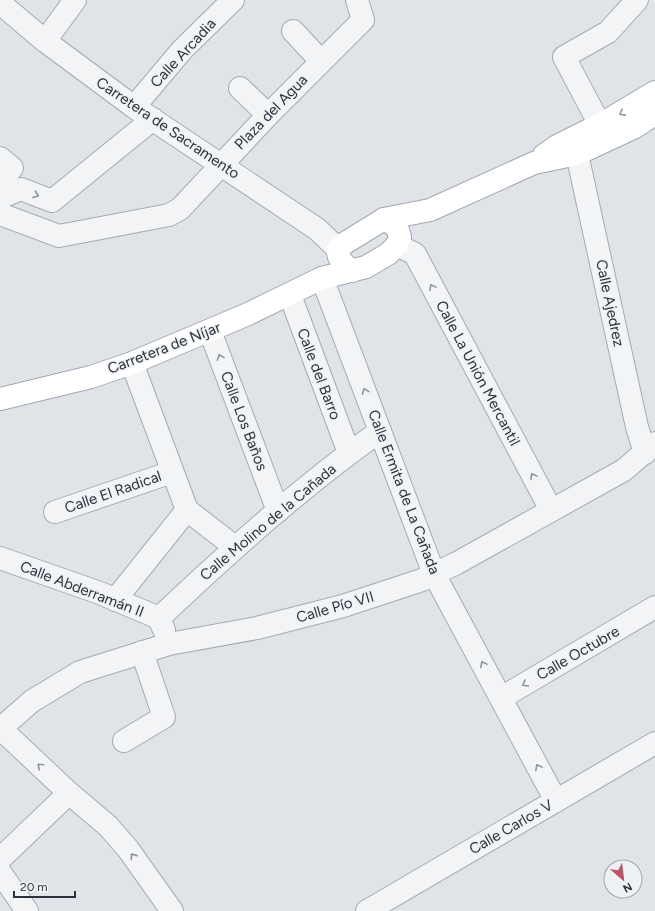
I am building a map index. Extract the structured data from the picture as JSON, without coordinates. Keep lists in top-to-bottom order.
{
  "streets": {
    "main road": ["Carretera de Níjar"],
    "street": [
      "Calle Arcadia",
      "Plaza del Agua",
      "Carretera de Sacramento",
      "Calle Ajedrez",
      "Calle La Unión Mercantil",
      "Calle del Barro",
      "Calle Los Baños",
      "Calle El Radical",
      "Calle Ermita de La Cañada",
      "Calle Molino de la Cañada",
      "Calle Abderramán II",
      "Calle Pío VII",
      "Calle Octubre",
      "Calle Carlos V"
    ]
  },
  "crossings": [
    ["Calle Arcadia", "Carretera de Sacramento"],
    ["Plaza del Agua", "Carretera de Sacramento"],
    ["Carretera de Sacramento", "Carretera de Níjar"],
    ["Calle Ajedrez", "Calle Pío VII"],
    ["Carretera de Níjar", "Calle La Unión Mercantil"],
    ["Carretera de Níjar", "Calle del Barro"],
    ["Carretera de Níjar", "Calle Los Baños"],
    ["Carretera de Níjar", "Calle Ermita de La Cañada"],
    ["Calle La Unión Mercantil", "Calle Pío VII"],
    ["Calle del Barro", "Calle Molino de la Cañada"],
    ["Calle Los Baños", "Calle Molino de la Cañada"],
    ["Calle Ermita de La Cañada", "Calle Molino de la Cañada"],
    ["Calle Ermita de La Cañada", "Calle Pío VII"],
    ["Calle Ermita de La Cañada", "Calle Octubre"],
    ["Calle Ermita de La Cañada", "Calle Carlos V"],
    ["Calle Molino de la Cañada", "Calle Abderramán II"],
    ["Calle Abderramán II", "Calle Pío VII"]
  ],
  "one_way": ["Calle La Unión Mercantil", "Calle Ermita de La Cañada", "Calle Octubre"],
  "scale_bar": "20 m",
  "north": "bottom right"
}
